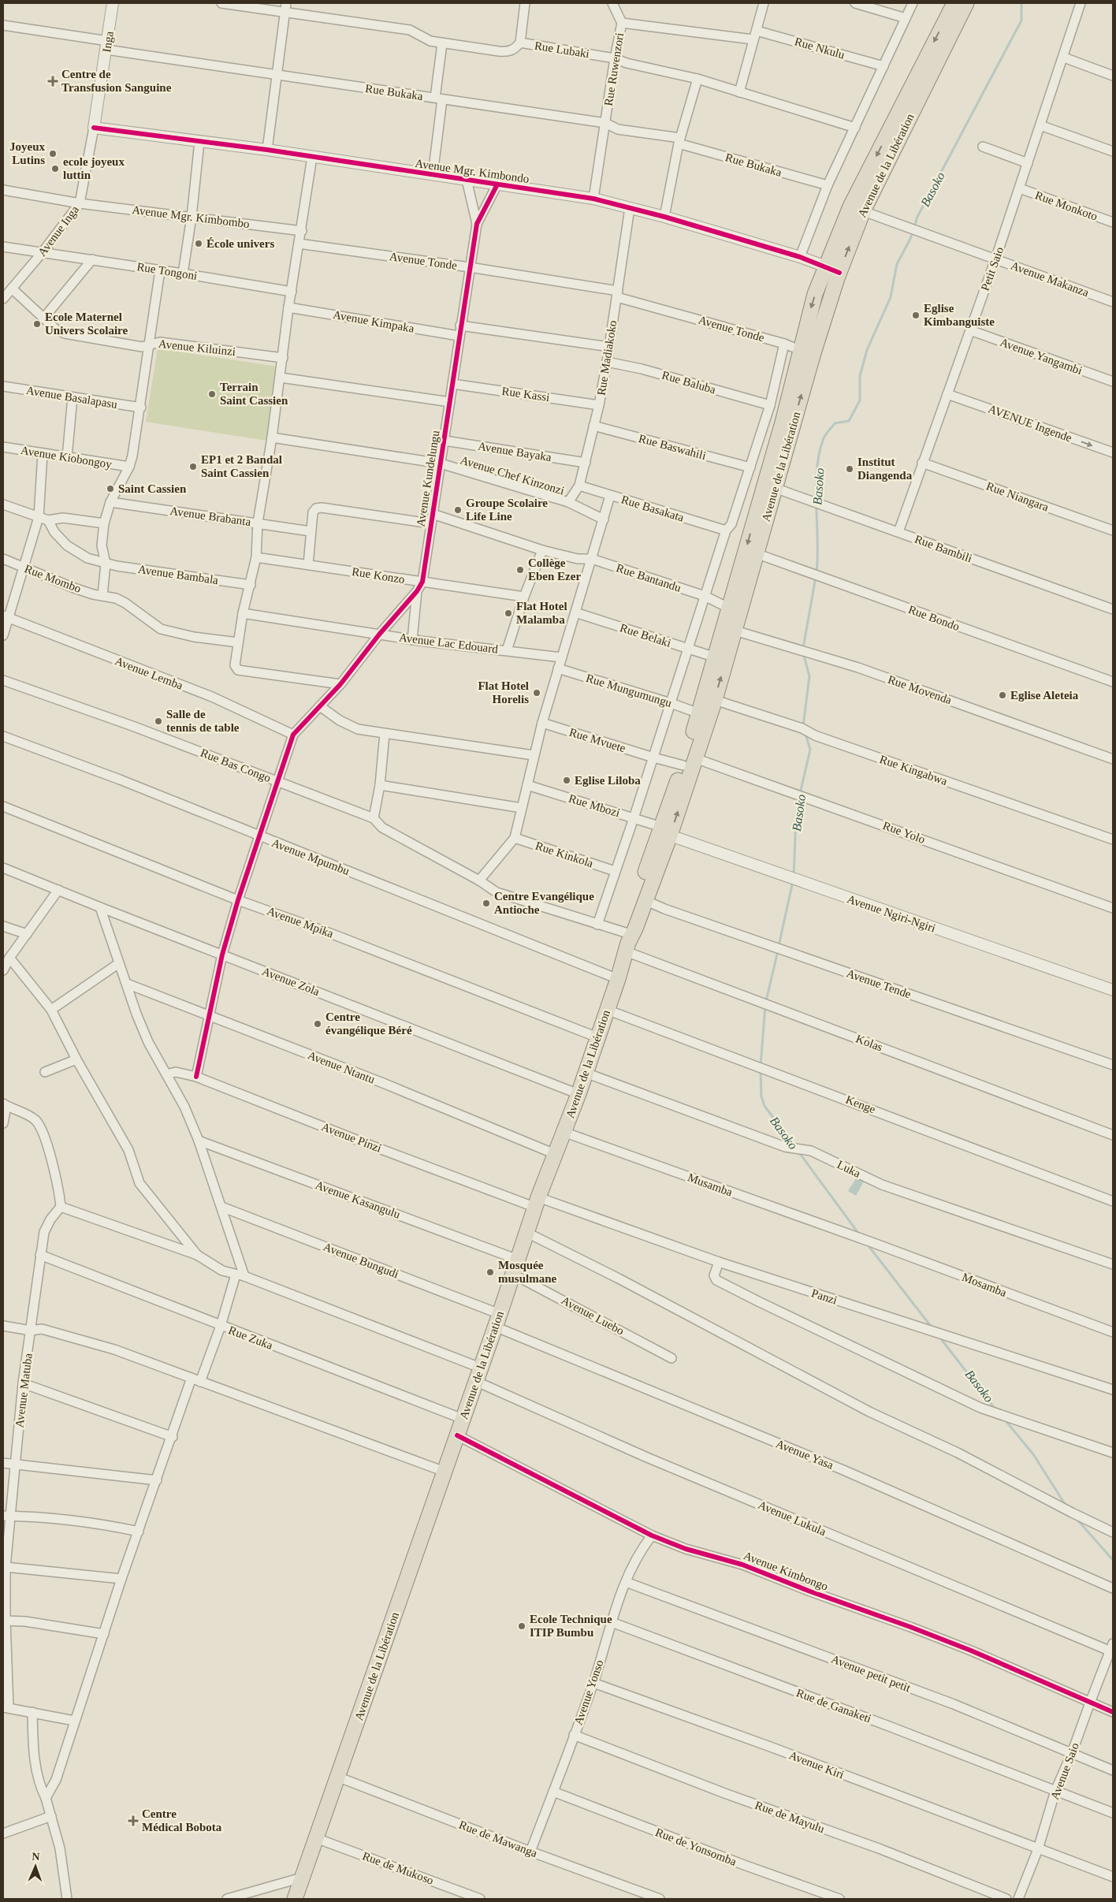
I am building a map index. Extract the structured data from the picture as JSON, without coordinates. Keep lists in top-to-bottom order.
{
  "streets": {
    "highway": ["Avenue de la Libération"],
    "street": [
      "Inga",
      "Rue Nkulu",
      "Rue Lubaki",
      "Rue Ruwenzori",
      "Rue Bukaka",
      "Avenue Mgr. Kimbondo",
      "Rue Monkoto",
      "Avenue Mgr. Kimbombo",
      "Avenue Inga",
      "Avenue Tonde",
      "Petit Saio",
      "Rue Tongoni",
      "Avenue Makanza",
      "Avenue Kimpaka",
      "Avenue Kiluinzi",
      "Avenue Yangambi",
      "Rue Madiakoko",
      "Rue Baluba",
      "Rue Kassi",
      "Avenue Basalapasu",
      "AVENUE Ingende",
      "Rue Baswahili",
      "Avenue Bayaka",
      "Avenue Kiobongoy",
      "Avenue Chef Kinzonzi",
      "Avenue Kundelungu",
      "Rue Niangara",
      "Rue Basakata",
      "Avenue Brabanta",
      "Rue Bambili",
      "Avenue Bambala",
      "Rue Konzo",
      "Rue Bantandu",
      "Rue Mombo",
      "Rue Bondo",
      "Rue Belaki",
      "Avenue Lac Edouard",
      "Avenue Lemba",
      "Rue Movenda",
      "Rue Mungumungu",
      "Rue Mvuete",
      "Rue Bas Congo",
      "Rue Kingabwa",
      "Rue Mbozi",
      "Rue Yolo",
      "Rue Kinkola",
      "Avenue Mpumbu",
      "Avenue Ngiri-Ngiri",
      "Avenue Mpika",
      "Avenue Zola",
      "Avenue Tende",
      "Kolas",
      "Avenue Ntantu",
      "Kenge",
      "Avenue Pinzi",
      "Luka",
      "Musamba",
      "Avenue Kasangulu",
      "Avenue Bungudi",
      "Mosamba",
      "Panzi",
      "Avenue Luebo",
      "Rue Zuka",
      "Avenue Matuba",
      "Avenue Yasa",
      "Avenue Lukula",
      "Avenue Kimbongo",
      "Avenue petit petit",
      "Avenue Yonso",
      "Rue de Ganaketi",
      "Avenue Kiri",
      "Avenue Saio",
      "Rue de Mayulu",
      "Rue de Mawanga",
      "Rue de Yonsomba",
      "Rue de Mukoso"
    ]
  },
  "crossings": [
    ["Inga", "Rue Bukaka"],
    ["Inga", "Avenue Mgr. Kimbondo"],
    ["Inga", "Avenue Inga"],
    ["Rue Lubaki", "Rue Ruwenzori"],
    ["Rue Ruwenzori", "Rue Bukaka"],
    ["Rue Ruwenzori", "Avenue Mgr. Kimbondo"],
    ["Avenue de la Libération", "Avenue Mgr. Kimbondo"],
    ["Avenue de la Libération", "Avenue Tonde"],
    ["Avenue de la Libération", "Avenue Makanza"],
    ["Avenue de la Libération", "Rue Bambili"],
    ["Avenue de la Libération", "Rue Bantandu"],
    ["Avenue de la Libération", "Rue Bondo"],
    ["Avenue de la Libération", "Rue Belaki"],
    ["Avenue de la Libération", "Rue Movenda"],
    ["Avenue de la Libération", "Rue Mungumungu"],
    ["Avenue de la Libération", "Rue Mvuete"],
    ["Avenue de la Libération", "Rue Kingabwa"],
    ["Avenue de la Libération", "Rue Mbozi"],
    ["Avenue de la Libération", "Rue Yolo"],
    ["Avenue de la Libération", "Avenue Mpumbu"],
    ["Avenue de la Libération", "Avenue Ngiri-Ngiri"],
    ["Avenue de la Libération", "Avenue Mpika"],
    ["Avenue de la Libération", "Avenue Zola"],
    ["Avenue de la Libération", "Avenue Tende"],
    ["Avenue de la Libération", "Kolas"],
    ["Avenue de la Libération", "Avenue Ntantu"],
    ["Avenue de la Libération", "Kenge"],
    ["Avenue de la Libération", "Avenue Pinzi"],
    ["Avenue de la Libération", "Luka"],
    ["Avenue de la Libération", "Musamba"],
    ["Avenue de la Libération", "Avenue Kasangulu"],
    ["Avenue de la Libération", "Avenue Bungudi"],
    ["Avenue de la Libération", "Panzi"],
    ["Avenue de la Libération", "Avenue Luebo"],
    ["Avenue de la Libération", "Rue Zuka"],
    ["Avenue de la Libération", "Avenue Yasa"],
    ["Avenue de la Libération", "Avenue Lukula"],
    ["Avenue de la Libération", "Avenue Kimbongo"],
    ["Avenue de la Libération", "Rue de Mawanga"],
    ["Avenue de la Libération", "Rue de Mukoso"],
    ["Avenue Mgr. Kimbondo", "Avenue Inga"],
    ["Avenue Mgr. Kimbondo", "Rue Madiakoko"],
    ["Avenue Mgr. Kimbondo", "Avenue Kundelungu"],
    ["Rue Monkoto", "Petit Saio"],
    ["Avenue Mgr. Kimbombo", "Avenue Inga"],
    ["Avenue Inga", "Rue Tongoni"],
    ["Avenue Inga", "Avenue Kiluinzi"],
    ["Avenue Tonde", "Rue Madiakoko"],
    ["Avenue Tonde", "Avenue Kundelungu"],
    ["Petit Saio", "Avenue Makanza"],
    ["Petit Saio", "Avenue Yangambi"],
    ["Petit Saio", "AVENUE Ingende"],
    ["Petit Saio", "Rue Niangara"],
    ["Petit Saio", "Rue Bambili"],
    ["Avenue Kimpaka", "Avenue Kundelungu"],
    ["Rue Madiakoko", "Rue Baluba"],
    ["Rue Madiakoko", "Rue Kassi"],
    ["Rue Madiakoko", "Rue Baswahili"],
    ["Rue Madiakoko", "Avenue Bayaka"],
    ["Rue Madiakoko", "Avenue Chef Kinzonzi"],
    ["Rue Madiakoko", "Rue Basakata"],
    ["Rue Kassi", "Avenue Kundelungu"],
    ["Avenue Bayaka", "Avenue Kundelungu"],
    ["Avenue Chef Kinzonzi", "Avenue Kundelungu"],
    ["Avenue Kundelungu", "Rue Konzo"],
    ["Avenue Kundelungu", "Rue Bantandu"],
    ["Avenue Kundelungu", "Avenue Lac Edouard"],
    ["Avenue Kundelungu", "Avenue Lemba"],
    ["Rue Mvuete", "Rue Yolo"],
    ["Rue Bas Congo", "Kolas"],
    ["Rue Mbozi", "Avenue Ngiri-Ngiri"],
    ["Avenue Pinzi", "Panzi"],
    ["Musamba", "Mosamba"],
    ["Avenue Bungudi", "Avenue Yasa"],
    ["Rue Zuka", "Avenue Matuba"],
    ["Avenue Lukula", "Avenue Saio"],
    ["Avenue Kimbongo", "Avenue Yonso"],
    ["Avenue Kimbongo", "Avenue Saio"],
    ["Avenue petit petit", "Avenue Yonso"],
    ["Avenue petit petit", "Avenue Saio"],
    ["Avenue Yonso", "Rue de Ganaketi"],
    ["Avenue Yonso", "Avenue Kiri"],
    ["Avenue Yonso", "Rue de Mayulu"],
    ["Avenue Yonso", "Rue de Mawanga"],
    ["Avenue Yonso", "Rue de Yonsomba"],
    ["Rue de Ganaketi", "Avenue Saio"],
    ["Avenue Kiri", "Avenue Saio"]
  ],
  "one_way": ["AVENUE Ingende"],
  "water": ["Basoko"],
  "places": {
    "health": ["Centre de Transfusion Sanguine", "Centre Médical Bobota"],
    "other": [
      "Joyeux Lutins",
      "ecole joyeux luttin",
      "École univers",
      "Eglise Kimbanguiste",
      "Ecole Maternel Univers Scolaire",
      "Terrain Saint Cassien",
      "EP1 et 2 Bandal Saint Cassien",
      "Institut Diangenda",
      "Saint Cassien",
      "Groupe Scolaire Life Line",
      "Collège Eben Ezer",
      "Flat Hotel Malamba",
      "Flat Hotel Horelis",
      "Eglise Aleteia",
      "Salle de tennis de table",
      "Eglise Liloba",
      "Centre Evangélique Antioche",
      "Centre évangélique Béré",
      "Mosquée musulmane",
      "Ecole Technique ITIP Bumbu"
    ]
  },
  "north": "top"
}
